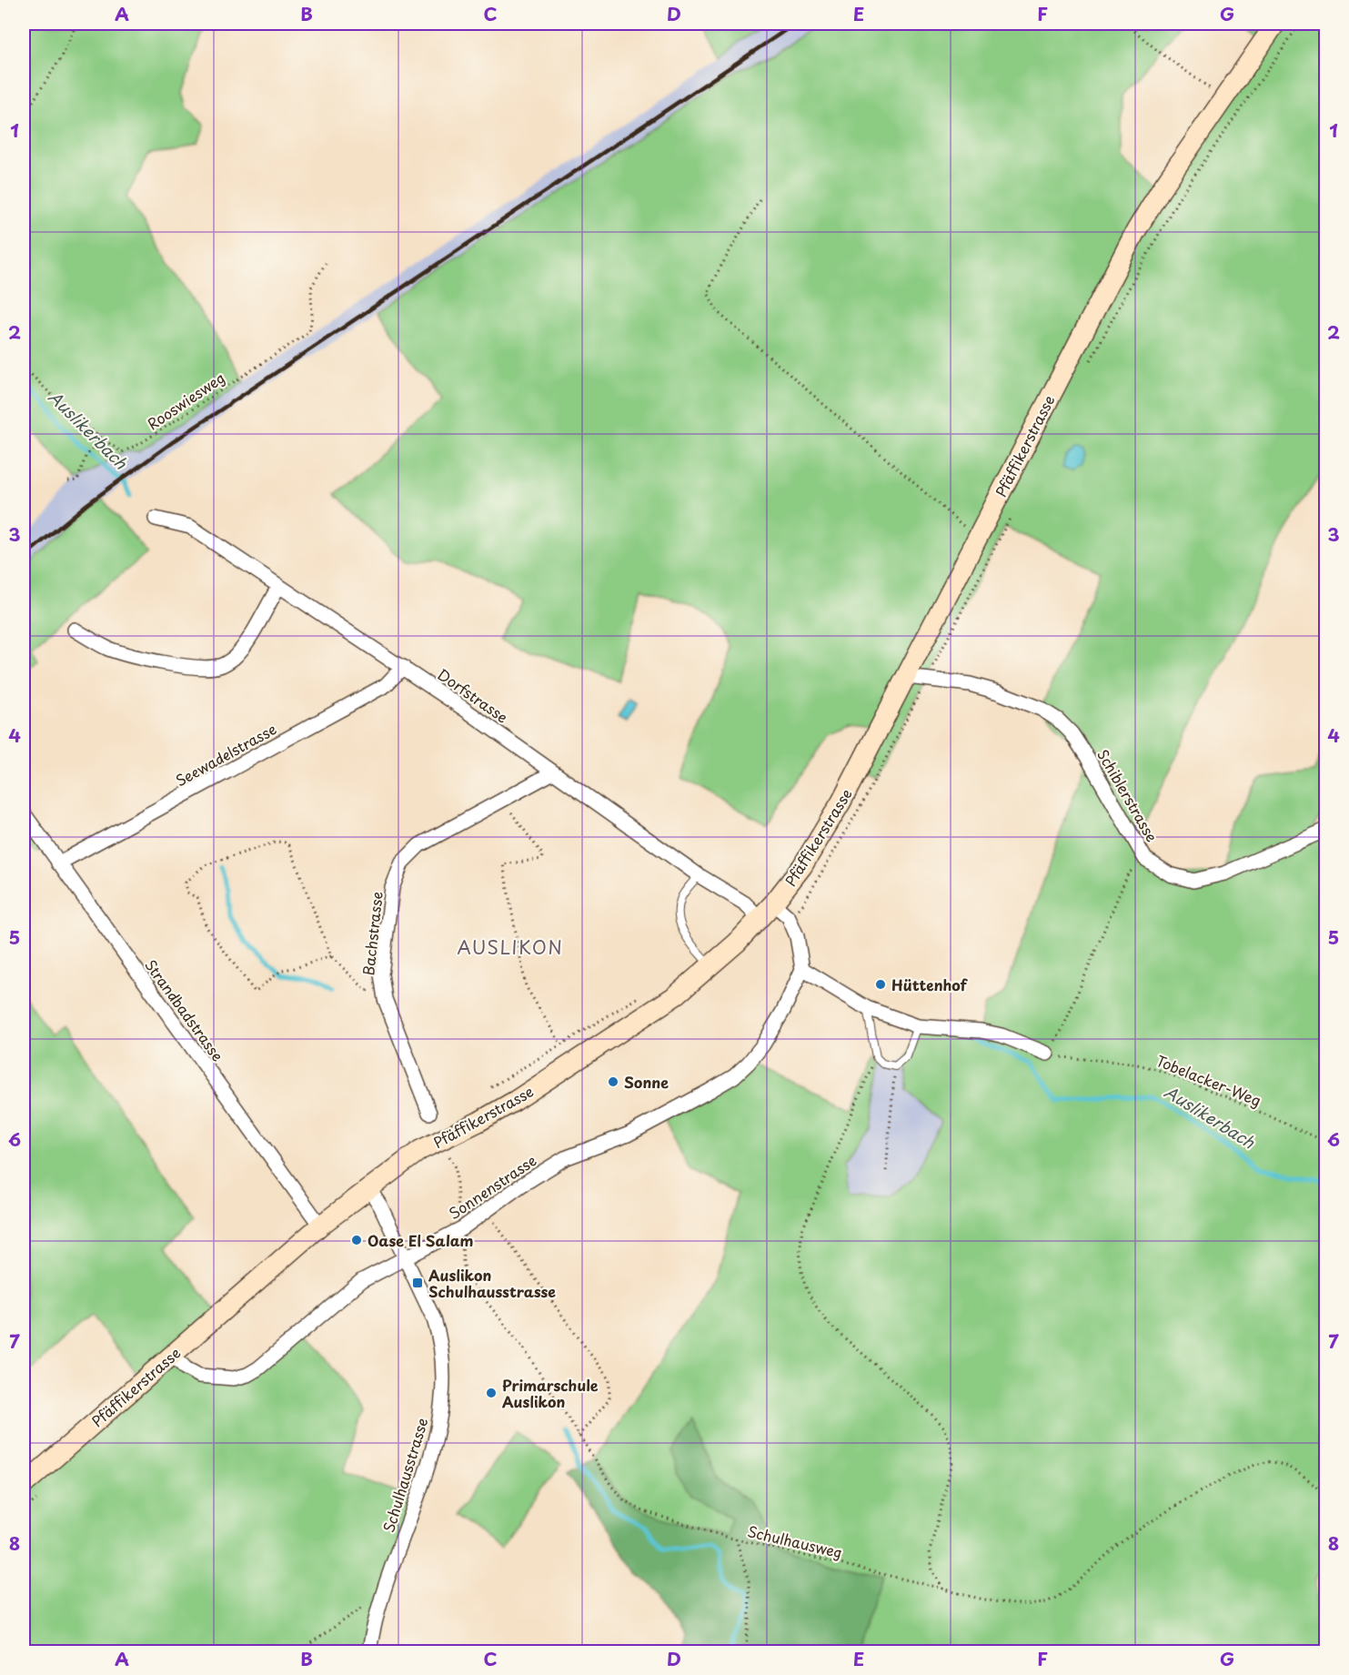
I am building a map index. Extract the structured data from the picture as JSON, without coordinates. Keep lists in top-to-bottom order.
{
  "streets": {
    "main road": ["Pfäffikerstrasse"],
    "street": [
      "Dorfstrasse",
      "Seewadelstrasse",
      "Schiblerstrasse",
      "Bachstrasse",
      "Strandbadstrasse",
      "Sonnenstrasse",
      "Schulhausstrasse"
    ],
    "path": ["Rooswiesweg", "Tobelacker-Weg", "Schulhausweg"]
  },
  "crossings": [
    ["Pfäffikerstrasse", "Dorfstrasse"],
    ["Pfäffikerstrasse", "Schiblerstrasse"],
    ["Pfäffikerstrasse", "Strandbadstrasse"],
    ["Pfäffikerstrasse", "Sonnenstrasse"],
    ["Pfäffikerstrasse", "Schulhausstrasse"],
    ["Pfäffikerstrasse", "Schulhausweg"],
    ["Dorfstrasse", "Seewadelstrasse"],
    ["Dorfstrasse", "Bachstrasse"],
    ["Seewadelstrasse", "Strandbadstrasse"],
    ["Sonnenstrasse", "Schulhausstrasse"],
    ["Sonnenstrasse", "Schulhausweg"]
  ],
  "districts": ["AUSLIKON"],
  "water": ["Auslikerbach"],
  "places": {
    "other": [
      "Hüttenhof",
      "Sonne",
      "Oase El Salam",
      "Primarschule Auslikon"
    ],
    "transit": ["Auslikon Schulhausstrasse"]
  },
  "grid": {
    "columns": [
      "A",
      "B",
      "C",
      "D",
      "E",
      "F",
      "G"
    ],
    "rows": [
      "1",
      "2",
      "3",
      "4",
      "5",
      "6",
      "7",
      "8"
    ]
  }
}
